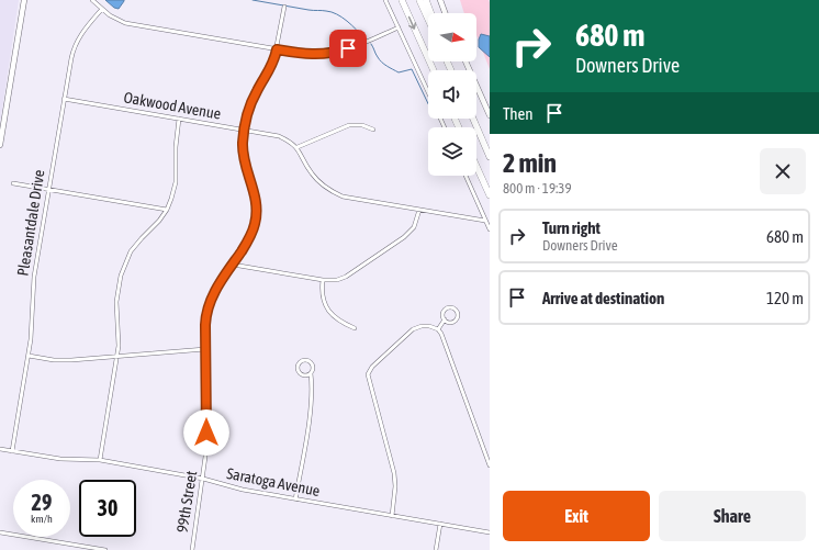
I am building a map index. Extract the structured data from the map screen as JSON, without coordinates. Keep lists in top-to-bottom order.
{
  "streets": {
    "street": [
      "Oakwood Avenue",
      "Pleasantdale Drive",
      "Saratoga Avenue",
      "99th Street"
    ]
  },
  "crossings": [
    ["Oakwood Avenue", "Pleasantdale Drive"],
    ["Oakwood Avenue", "99th Street"],
    ["Pleasantdale Drive", "Saratoga Avenue"],
    ["Saratoga Avenue", "99th Street"]
  ],
  "north": "right",
  "page": {
    "turn": ["680 m", "Downers Drive"],
    "then": "Then",
    "heading": ["2 min", "800 m · 19:39"],
    "list": [
      {
        "name": "Turn right",
        "note": "Downers Drive",
        "value": "680 m"
      },
      {
        "name": "Arrive at destination",
        "value": "120 m"
      }
    ],
    "speed": "29 km/h",
    "limit": "30",
    "buttons": ["Exit", "Share"]
  }
}
